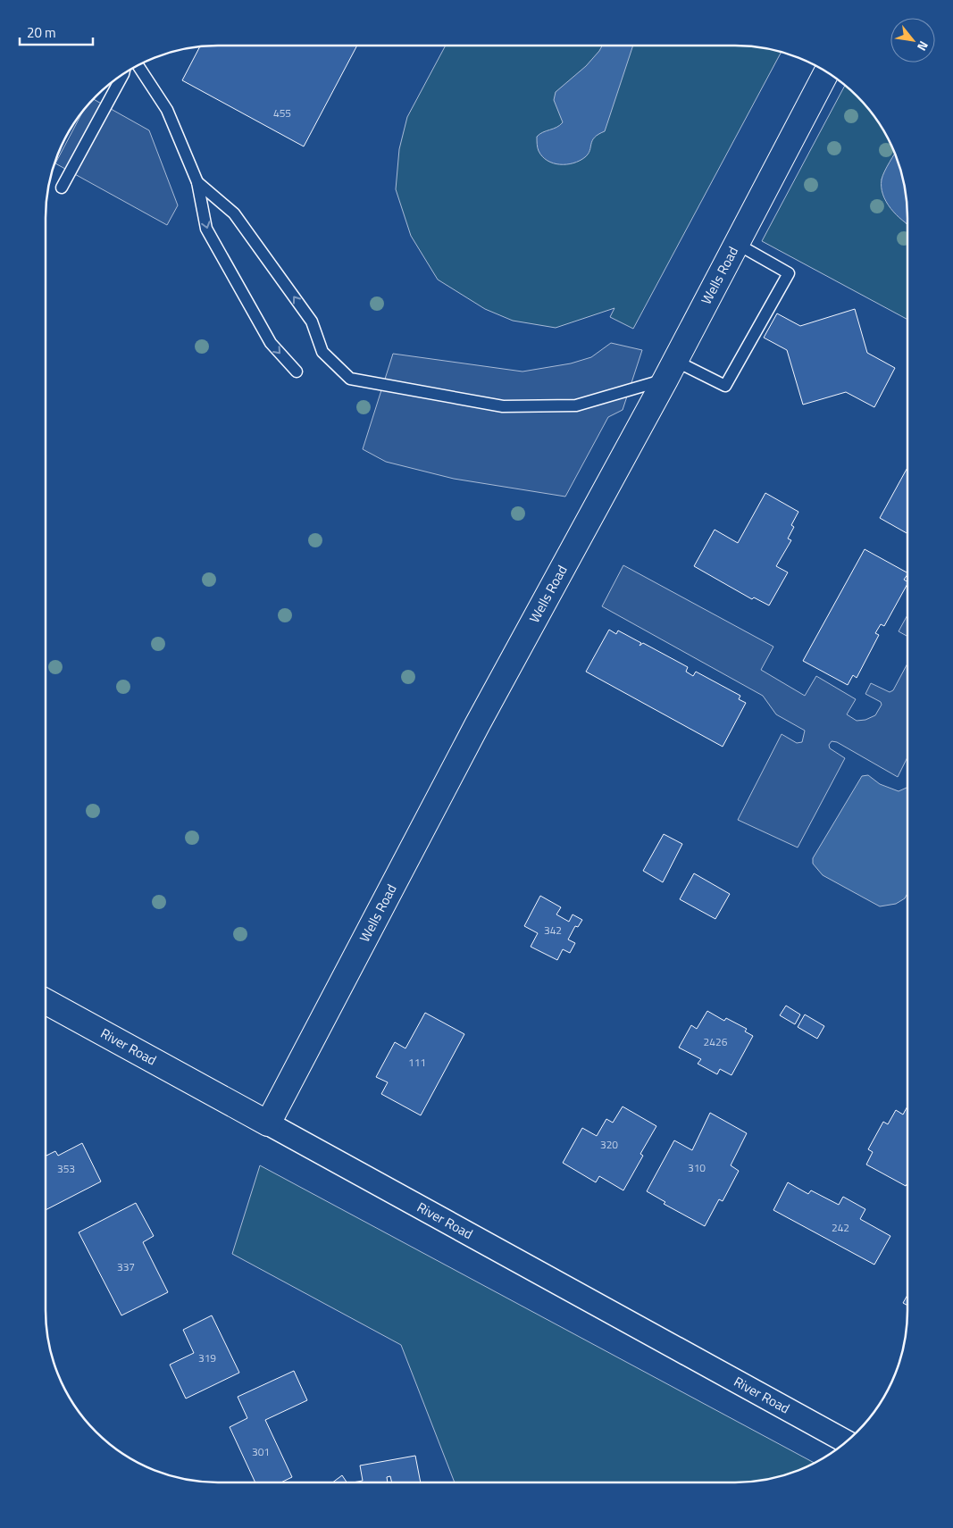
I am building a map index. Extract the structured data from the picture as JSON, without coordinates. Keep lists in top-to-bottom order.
{
  "streets": {
    "street": ["Wells Road", "River Road"]
  },
  "crossings": [
    ["Wells Road", "River Road"]
  ],
  "house_numbers": [
    "455",
    "342",
    "2426",
    "111",
    "320",
    "310",
    "353",
    "242",
    "337",
    "319",
    "301"
  ],
  "scale_bar": "20 m",
  "north": "bottom right"
}
